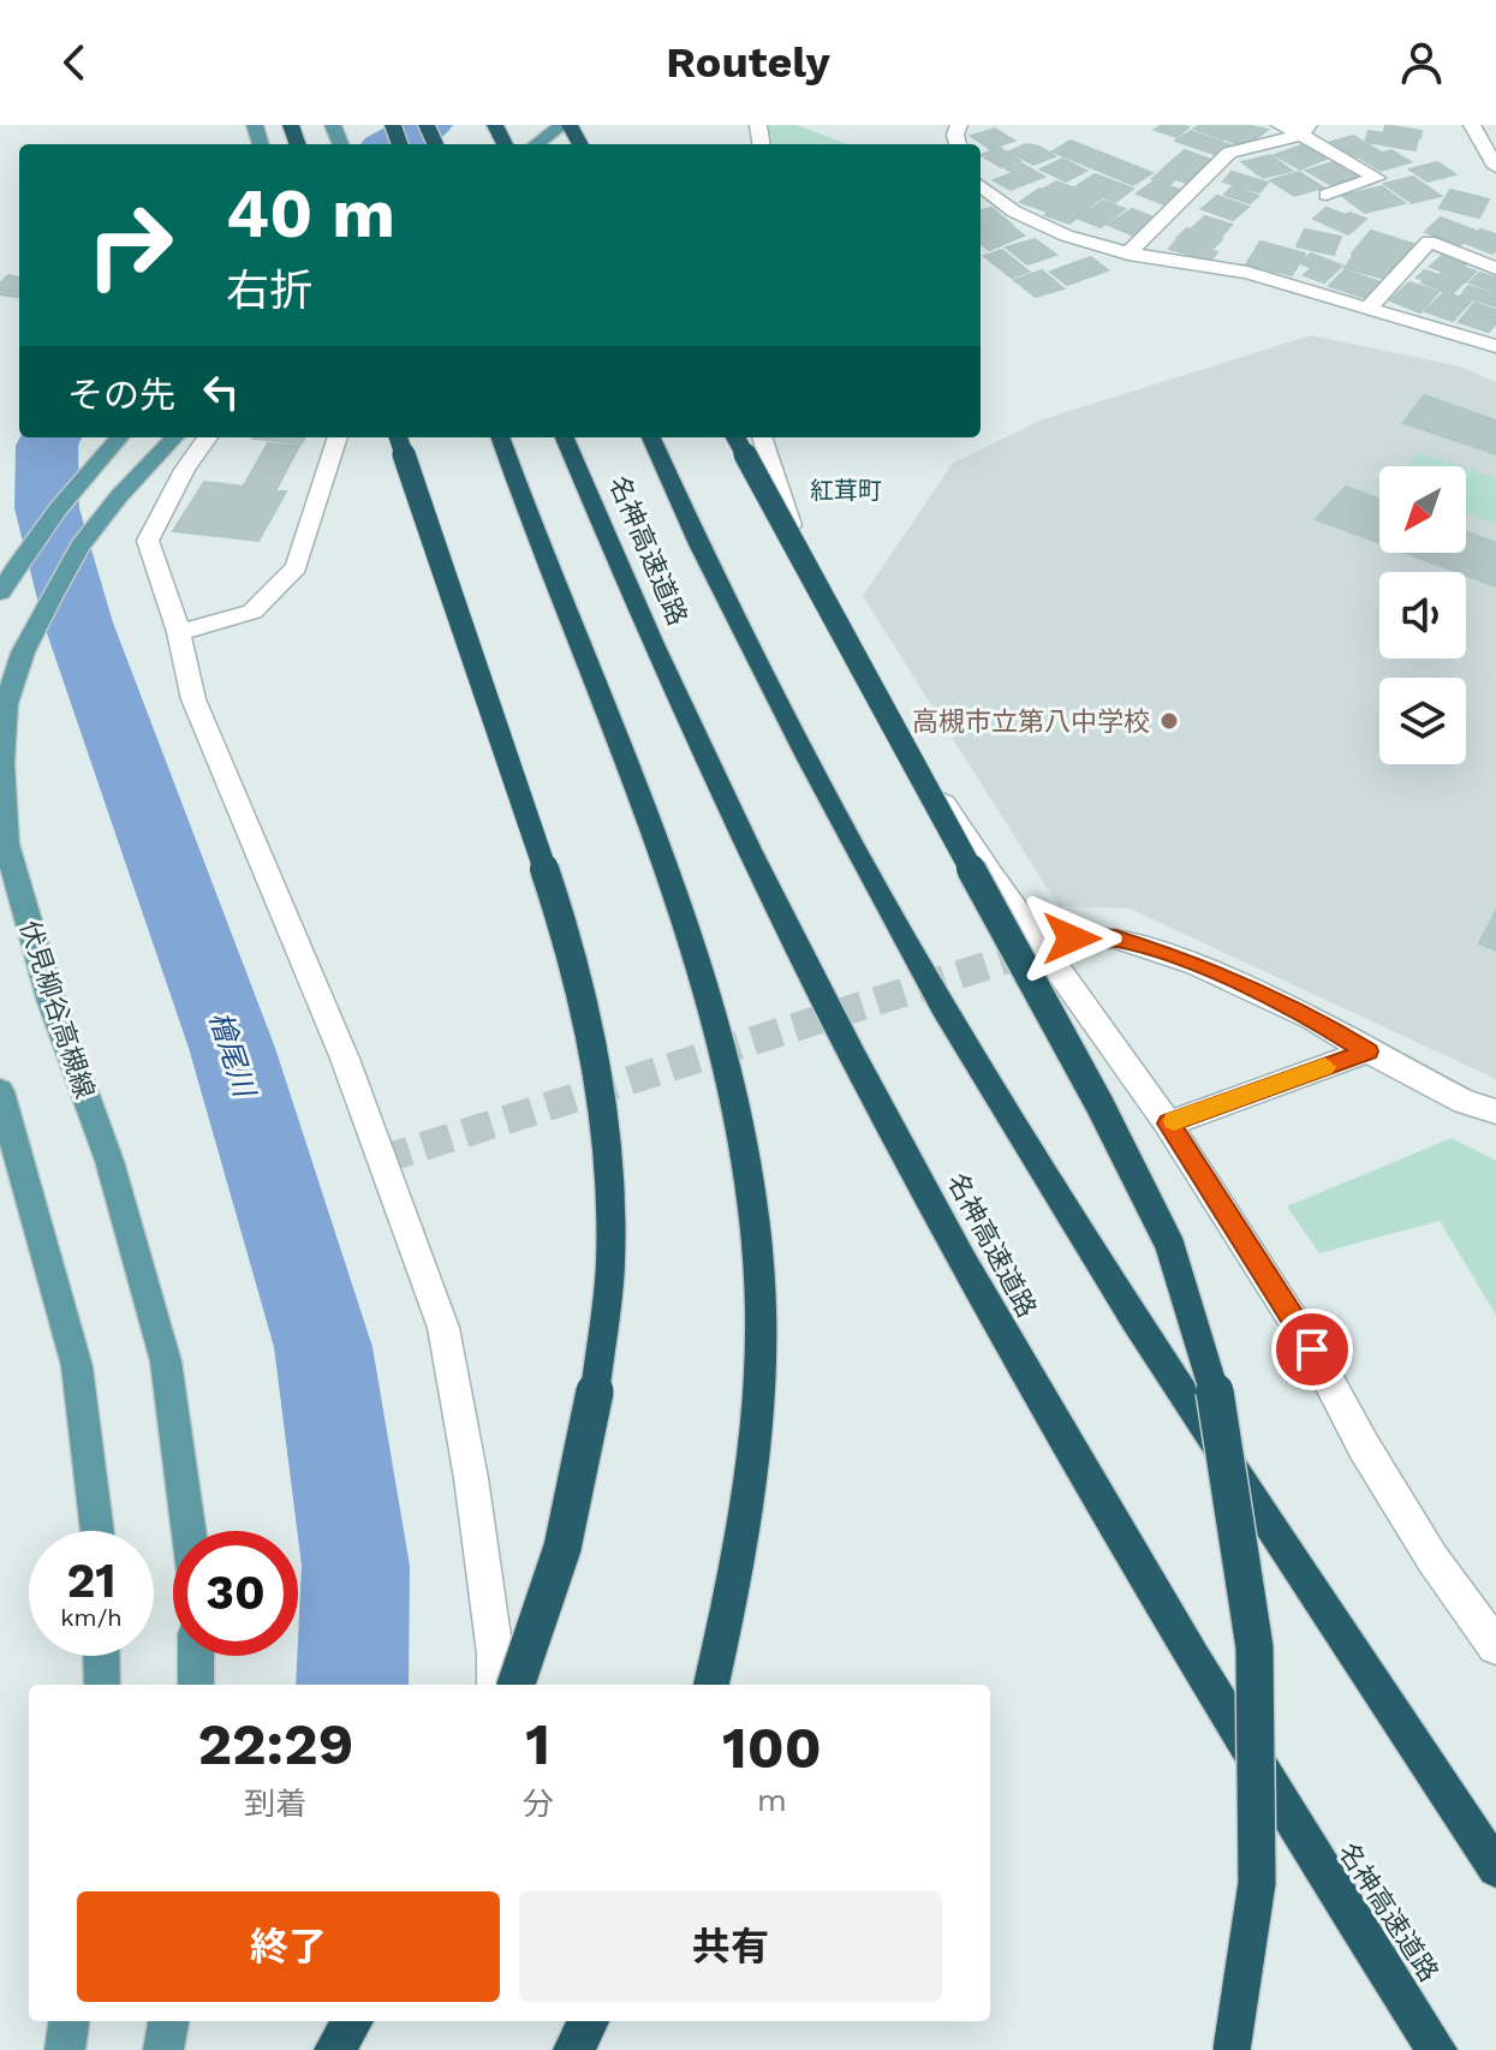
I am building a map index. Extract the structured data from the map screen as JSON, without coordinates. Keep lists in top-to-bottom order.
{
  "streets": {
    "highway": ["名神高速道路"],
    "main road": ["伏見柳谷高槻線"]
  },
  "districts": ["紅茸町"],
  "water": ["檜尾川"],
  "places": ["高槻市立第八中学校"],
  "north": "bottom left",
  "page": {
    "header": "Routely",
    "turn": ["40 m", "右折"],
    "then": "その先",
    "speed": "21 km/h",
    "limit": "30",
    "eta": [
      "22:29",
      "到着",
      "1",
      "分",
      "100",
      "m"
    ],
    "buttons": ["終了", "共有"]
  }
}
